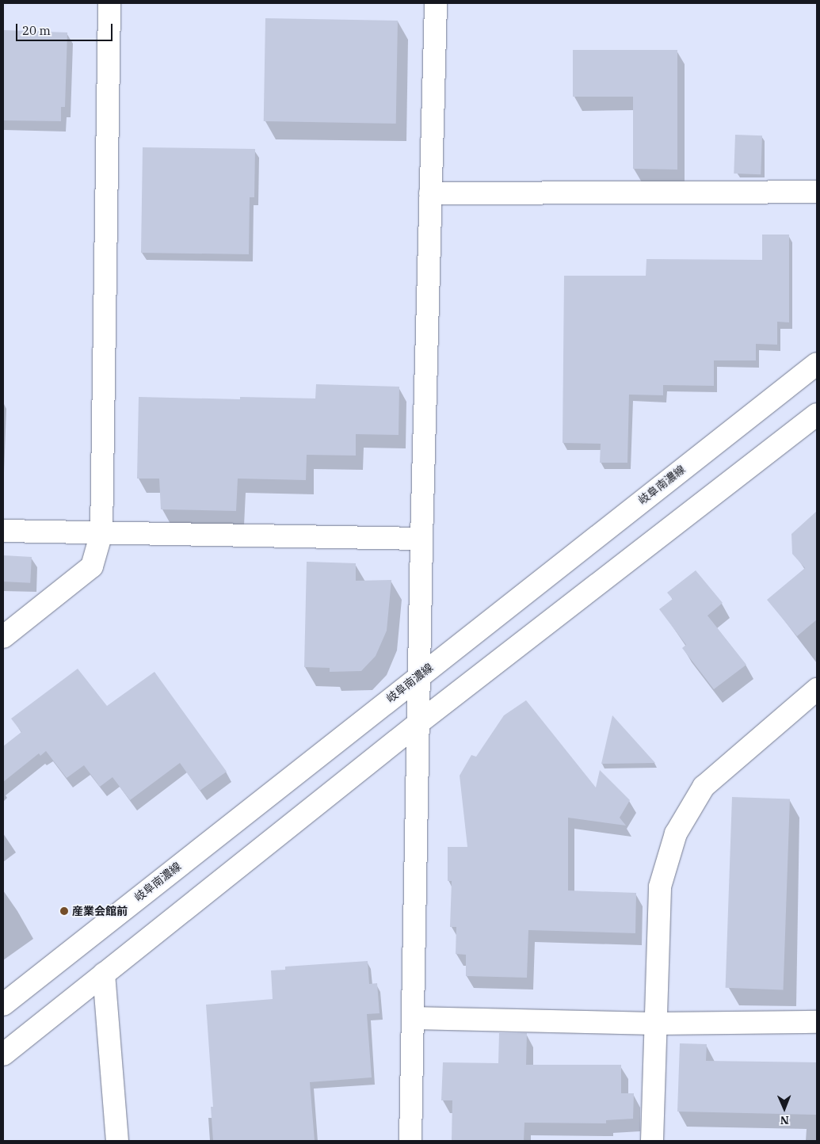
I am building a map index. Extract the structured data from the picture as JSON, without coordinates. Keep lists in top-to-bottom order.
{
  "streets": {
    "street": ["岐阜南濃線"]
  },
  "places": ["産業会館前"],
  "scale_bar": "20 m",
  "north": "bottom"
}
